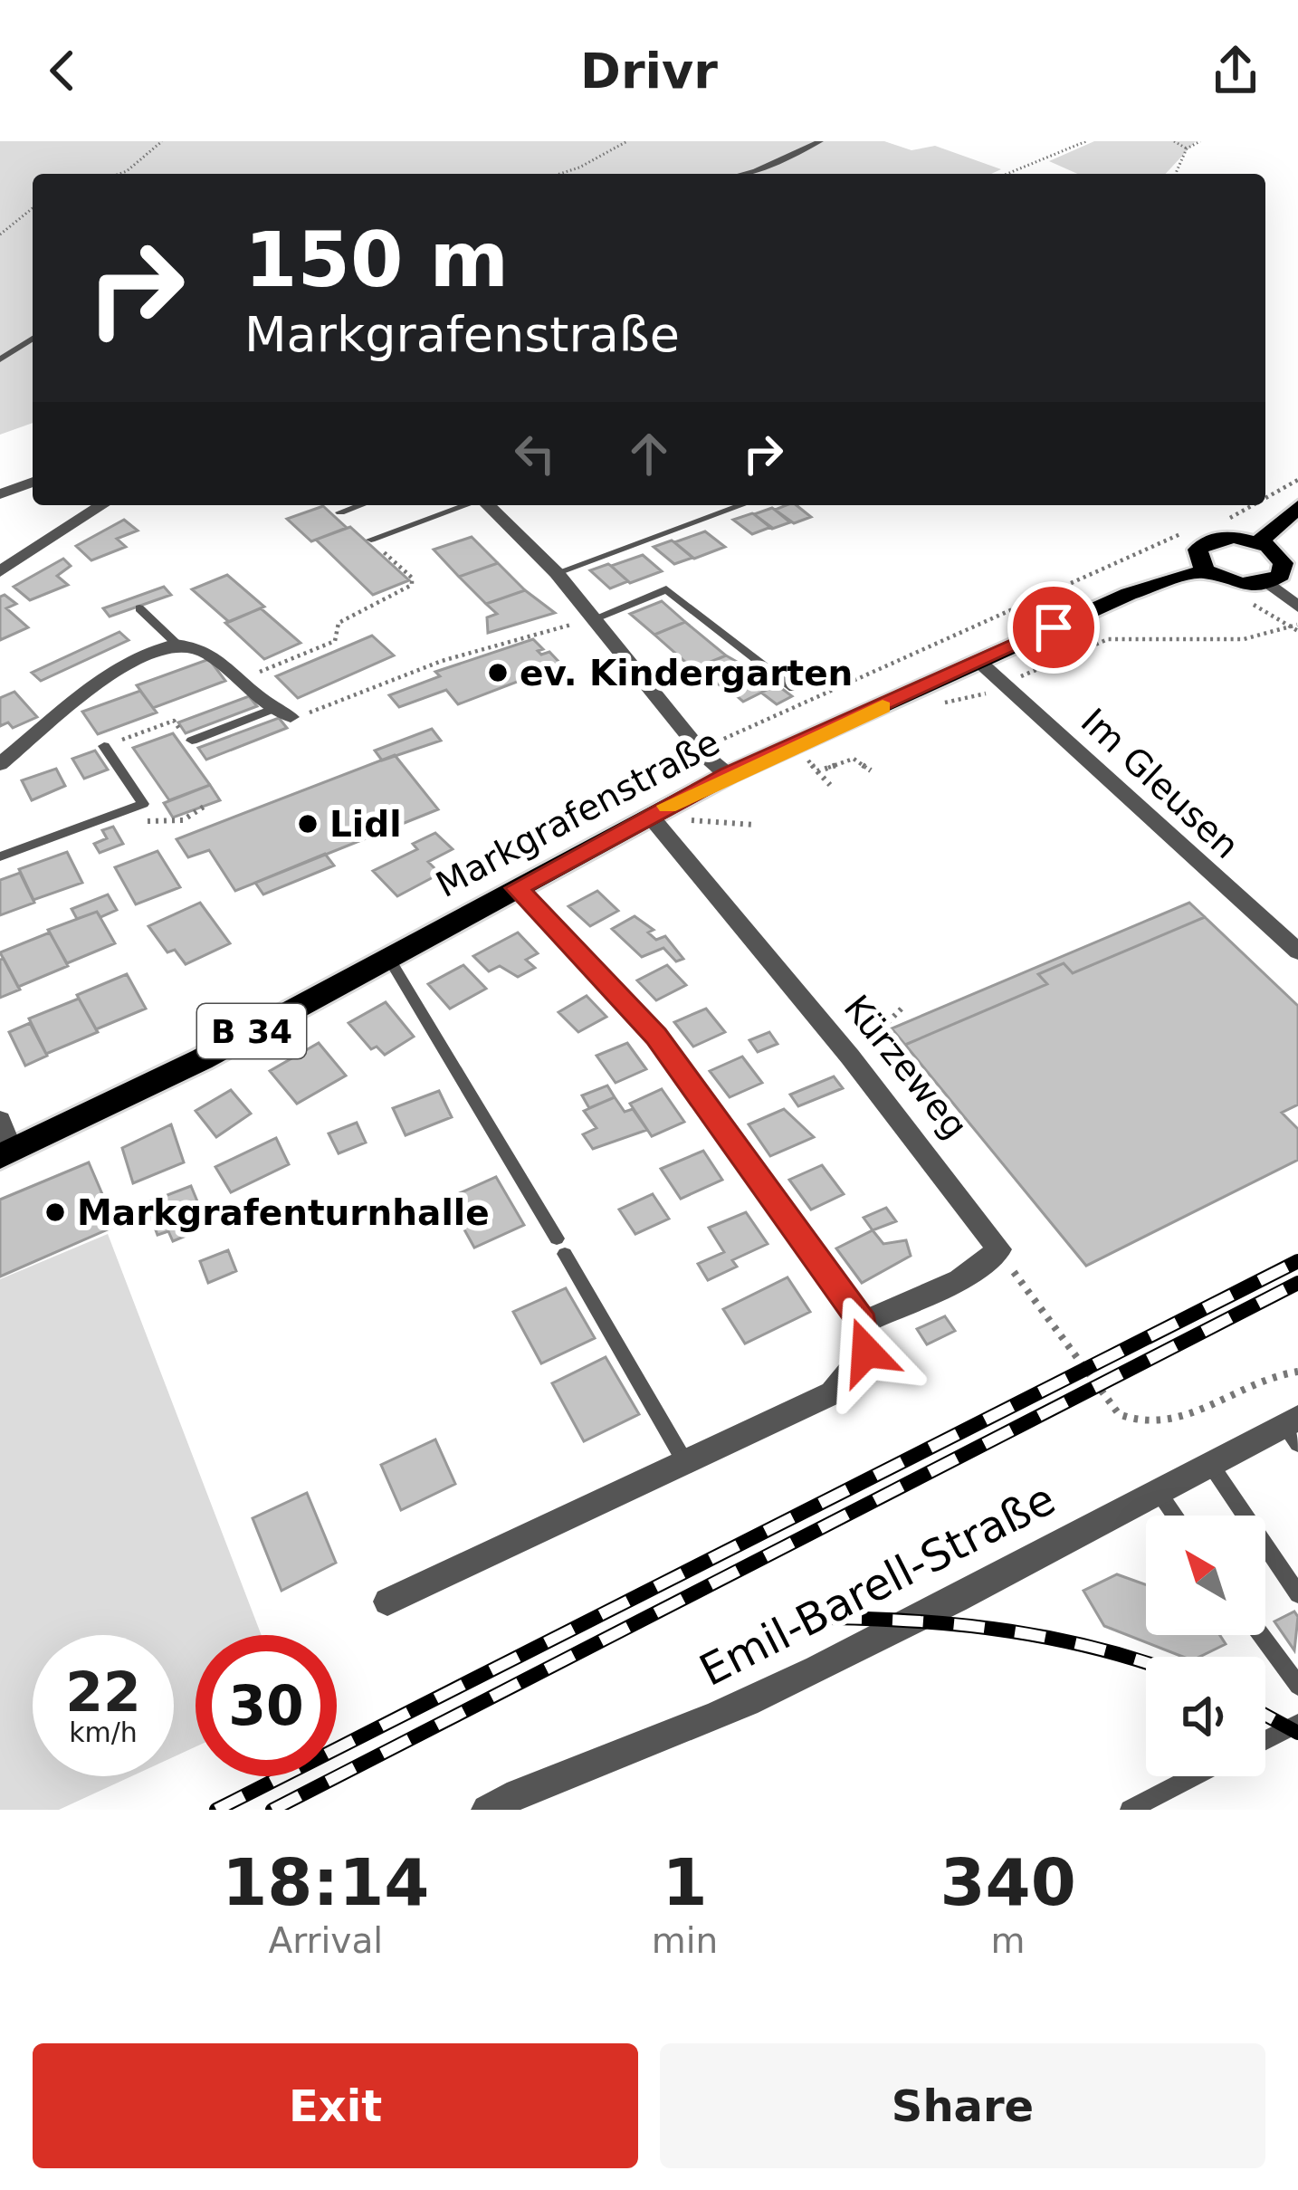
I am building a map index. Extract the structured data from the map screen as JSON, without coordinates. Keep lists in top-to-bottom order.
{
  "streets": {
    "main road": ["Markgrafenstraße", "B 34"],
    "street": ["Im Gleusen", "Kürzeweg", "Emil-Barell-Straße"]
  },
  "crossings": [
    ["Im Gleusen", "Markgrafenstraße"],
    ["Markgrafenstraße", "Kürzeweg"]
  ],
  "places": ["ev. Kindergarten", "Lidl", "Markgrafenturnhalle"],
  "north": "top left",
  "page": {
    "header": "Drivr",
    "turn": ["150 m", "Markgrafenstraße"],
    "speed": "22 km/h",
    "limit": "30",
    "eta": [
      "18:14",
      "Arrival",
      "1",
      "min",
      "340",
      "m"
    ],
    "buttons": ["Exit", "Share"]
  }
}
